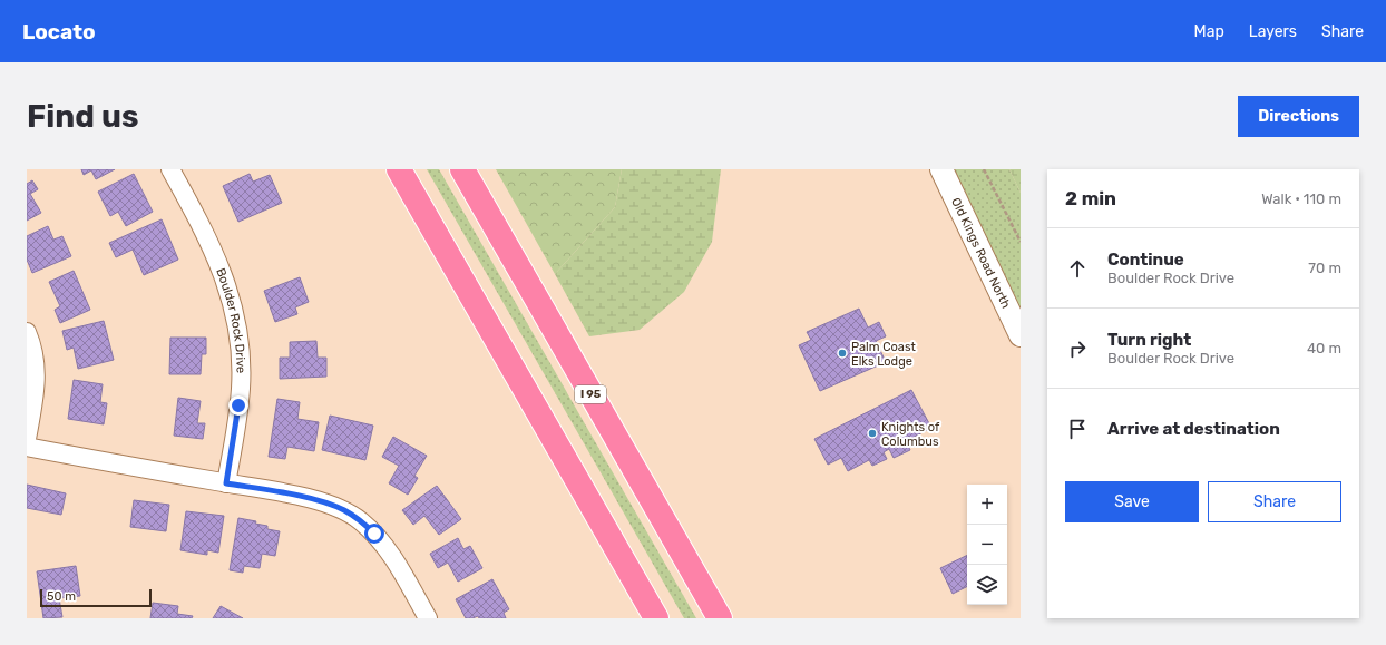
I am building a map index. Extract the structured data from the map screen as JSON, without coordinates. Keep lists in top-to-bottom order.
{
  "streets": {
    "highway": ["I 95"],
    "street": ["Old Kings Road North", "Boulder Rock Drive"]
  },
  "places": ["Palm Coast Elks Lodge", "Knights of Columbus"],
  "scale_bar": "50 m",
  "page": {
    "header": "Locato",
    "nav": ["Map", "Layers", "Share"],
    "buttons": [
      "Directions",
      ["Save", "Share"]
    ],
    "title": "Find us",
    "heading": ["2 min", "Walk · 110 m"],
    "list": [
      ["Continue", "Boulder Rock Drive", "70 m"],
      ["Turn right", "Boulder Rock Drive", "40 m"],
      "Arrive at destination"
    ],
    "map_buttons": ["+", "−"],
    "scale": "50 m"
  }
}
